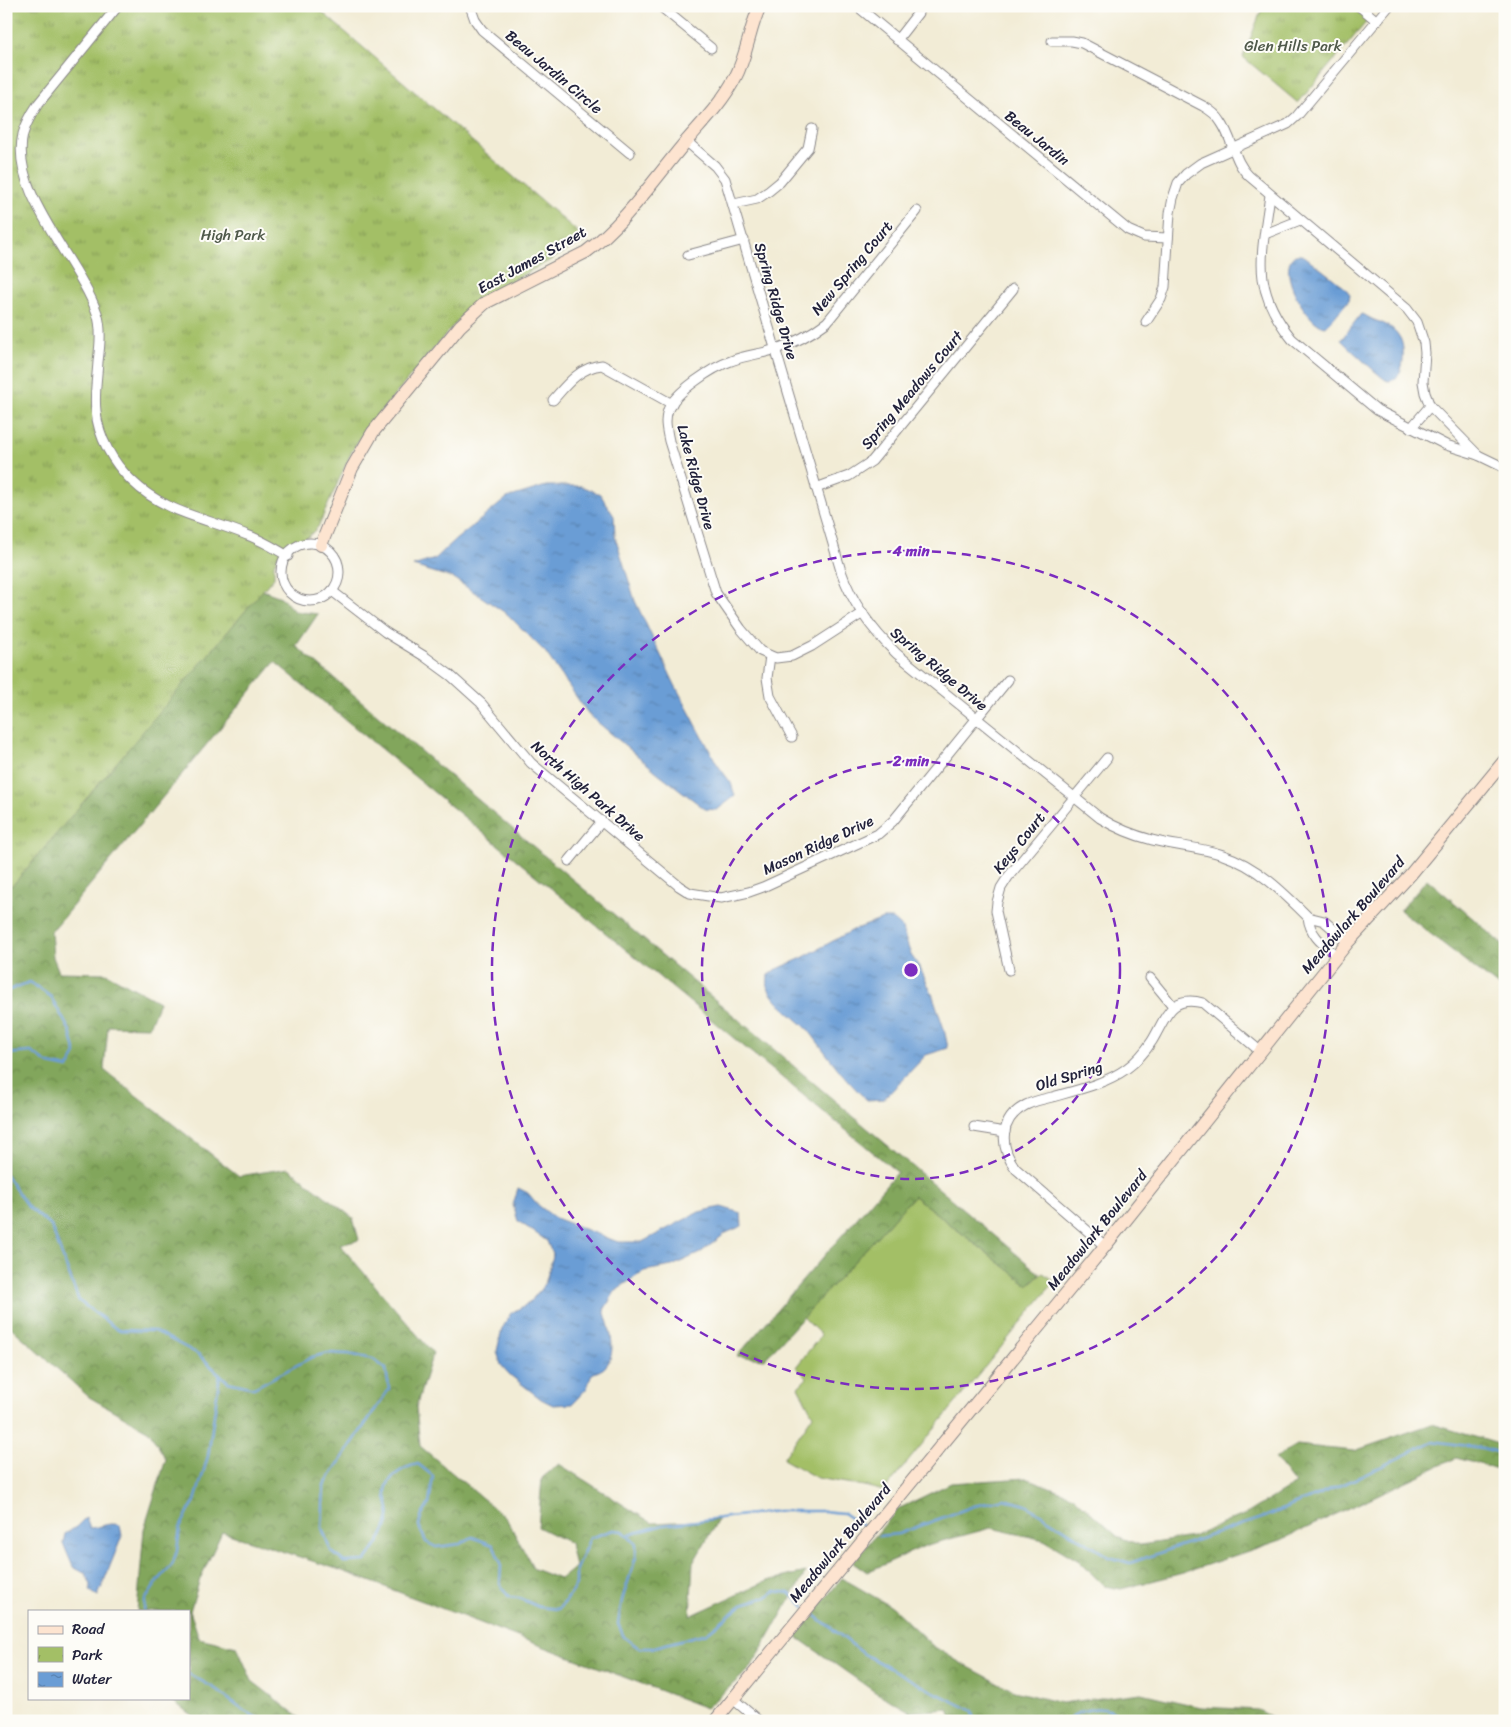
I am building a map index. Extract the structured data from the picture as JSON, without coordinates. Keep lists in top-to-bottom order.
{
  "streets": {
    "street": [
      "Beau Jardin Circle",
      "Beau Jardin",
      "East James Street",
      "New Spring Court",
      "Spring Ridge Drive",
      "Spring Meadows Court",
      "Lake Ridge Drive",
      "North High Park Drive",
      "Keys Court",
      "Mason Ridge Drive",
      "Meadowlark Boulevard",
      "Old Spring"
    ]
  },
  "crossings": [
    ["East James Street", "Spring Ridge Drive"],
    ["East James Street", "North High Park Drive"],
    ["New Spring Court", "Spring Ridge Drive"],
    ["Spring Ridge Drive", "Spring Meadows Court"],
    ["Spring Ridge Drive", "Keys Court"],
    ["Spring Ridge Drive", "Mason Ridge Drive"],
    ["Spring Ridge Drive", "Meadowlark Boulevard"],
    ["North High Park Drive", "Mason Ridge Drive"]
  ],
  "parks": ["Glen Hills Park", "High Park"],
  "legend": ["Road", "Park", "Water"],
  "rings": ["4 min", "2 min"]
}
